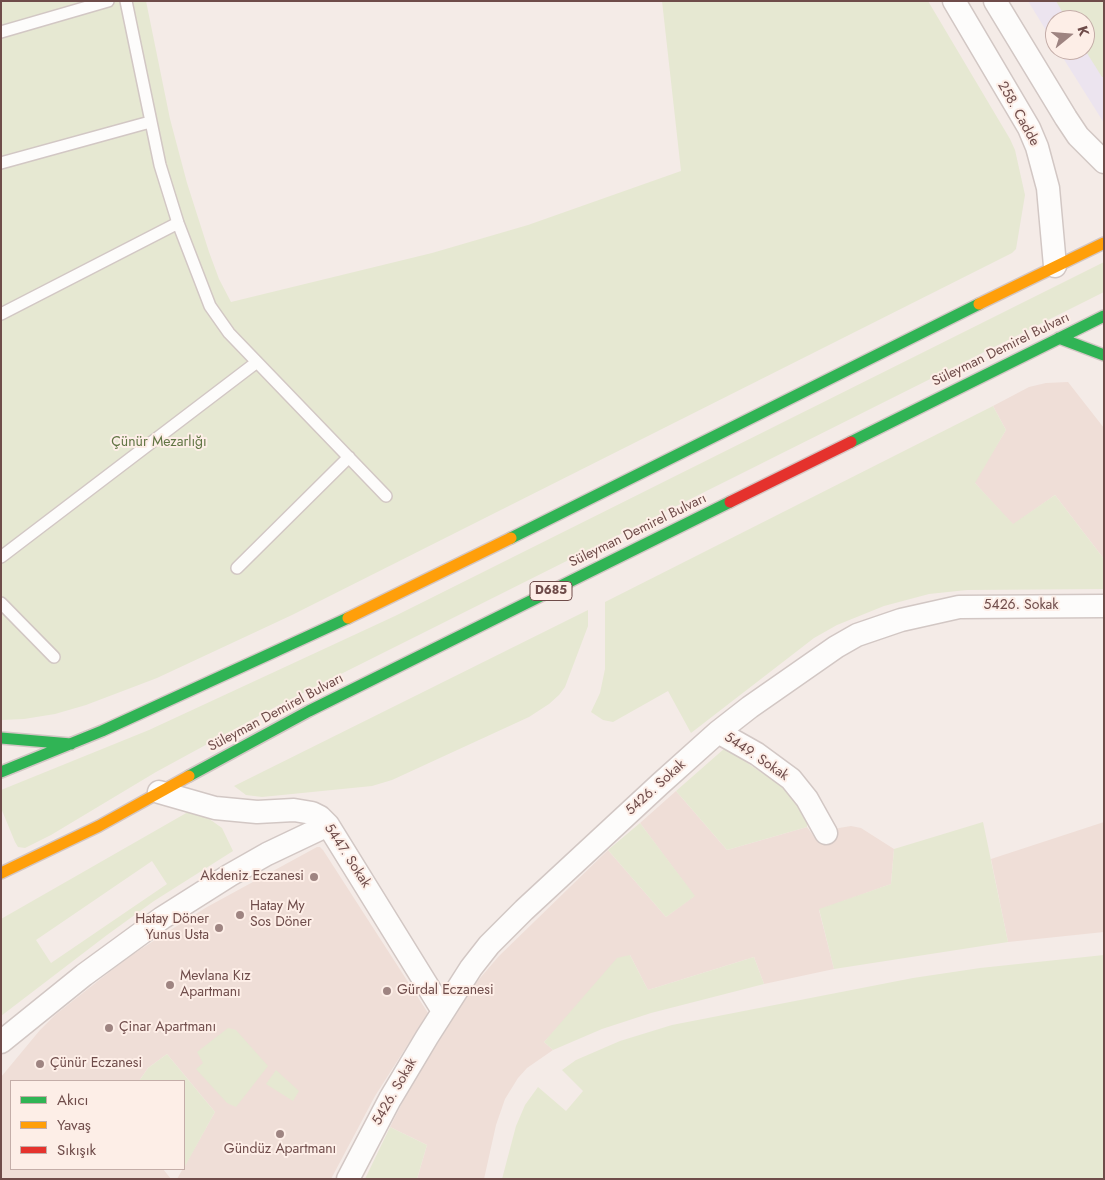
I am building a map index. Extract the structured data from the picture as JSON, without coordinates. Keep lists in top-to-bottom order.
{
  "streets": {
    "main road": ["Süleyman Demirel Bulvarı", "D685"],
    "street": [
      "258. Cadde",
      "5426. Sokak",
      "5449. Sokak",
      "5447. Sokak"
    ]
  },
  "crossings": [
    ["Süleyman Demirel Bulvarı", "5447. Sokak"],
    ["5426. Sokak", "5449. Sokak"],
    ["5426. Sokak", "5447. Sokak"]
  ],
  "parks": ["Çünür Mezarlığı"],
  "places": [
    "Akdeniz Eczanesi",
    "Hatay My Sos Döner",
    "Hatay Döner Yunus Usta",
    "Mevlana Kız Apartmanı",
    "Gürdal Eczanesi",
    "Çinar Apartmanı",
    "Çünür Eczanesi",
    "Gündüz Apartmanı"
  ],
  "legend": ["Akıcı", "Yavaş", "Sıkışık"],
  "north": "right"
}
